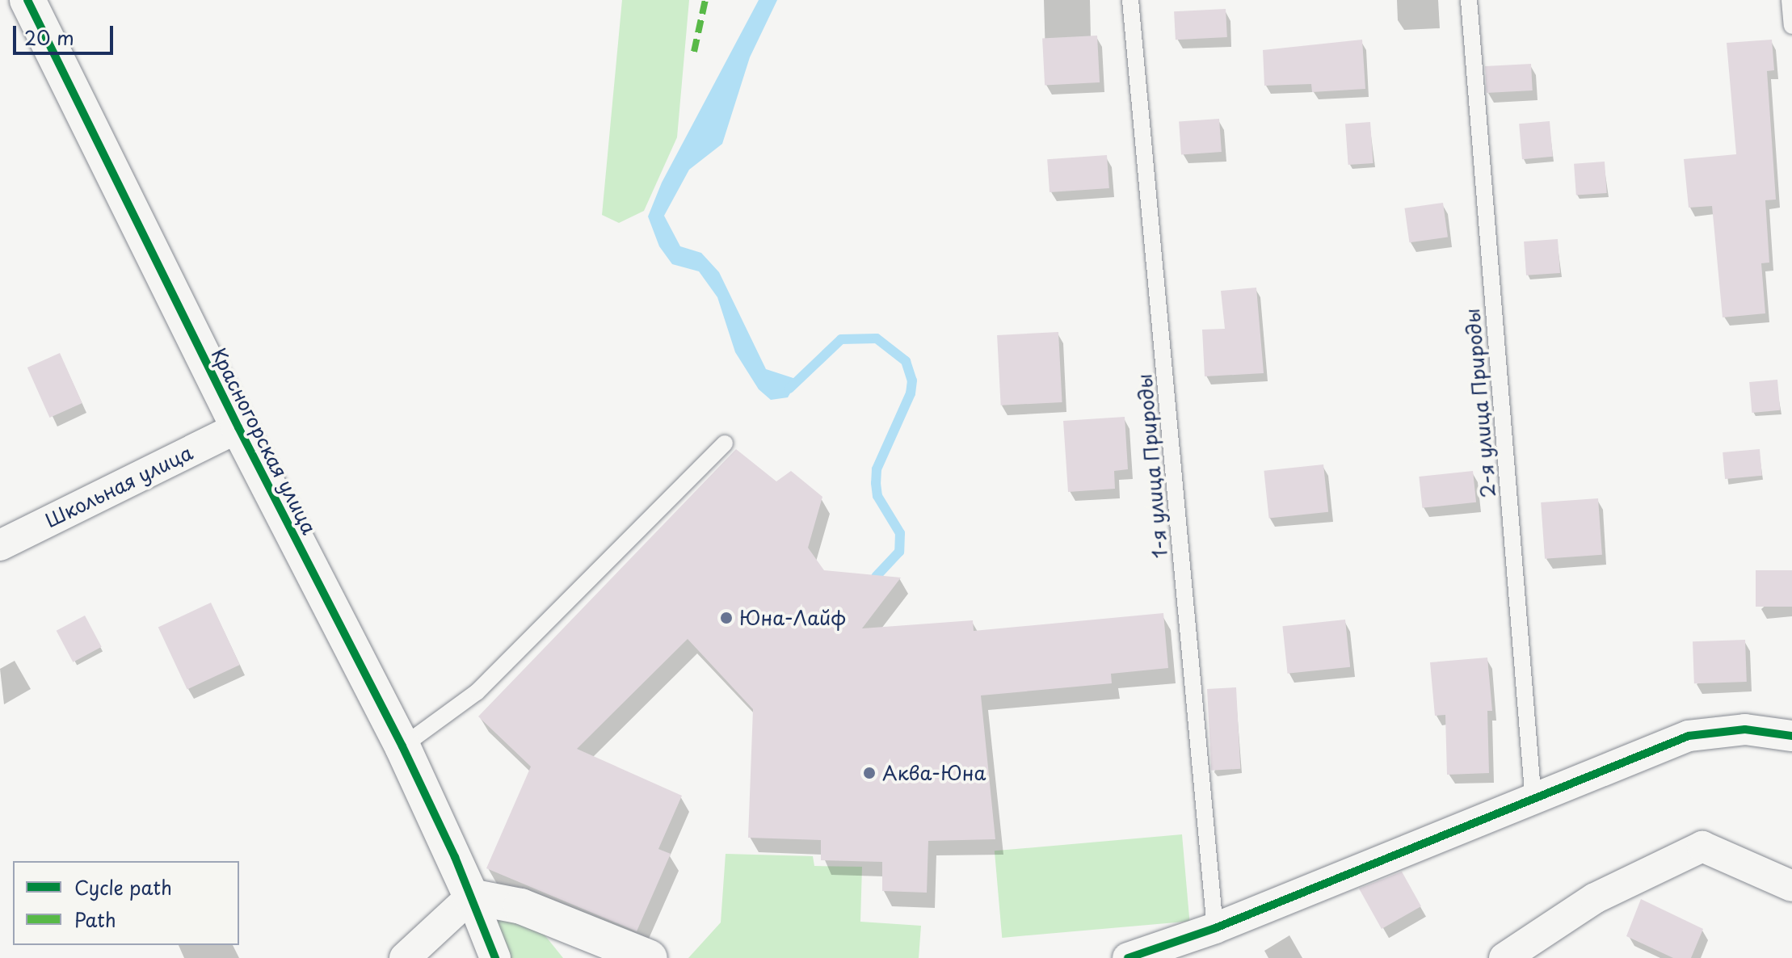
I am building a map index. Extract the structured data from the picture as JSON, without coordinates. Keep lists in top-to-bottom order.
{
  "streets": {
    "street": ["Красногорская улица", "Школьная улица"],
    "lane": ["2-я улица Природы", "1-я улица Природы"]
  },
  "crossings": [
    ["Красногорская улица", "Школьная улица"]
  ],
  "places": ["Юна-Лайф", "Аква-Юна"],
  "legend": ["Cycle path", "Path"],
  "scale_bar": "20 m"
}
